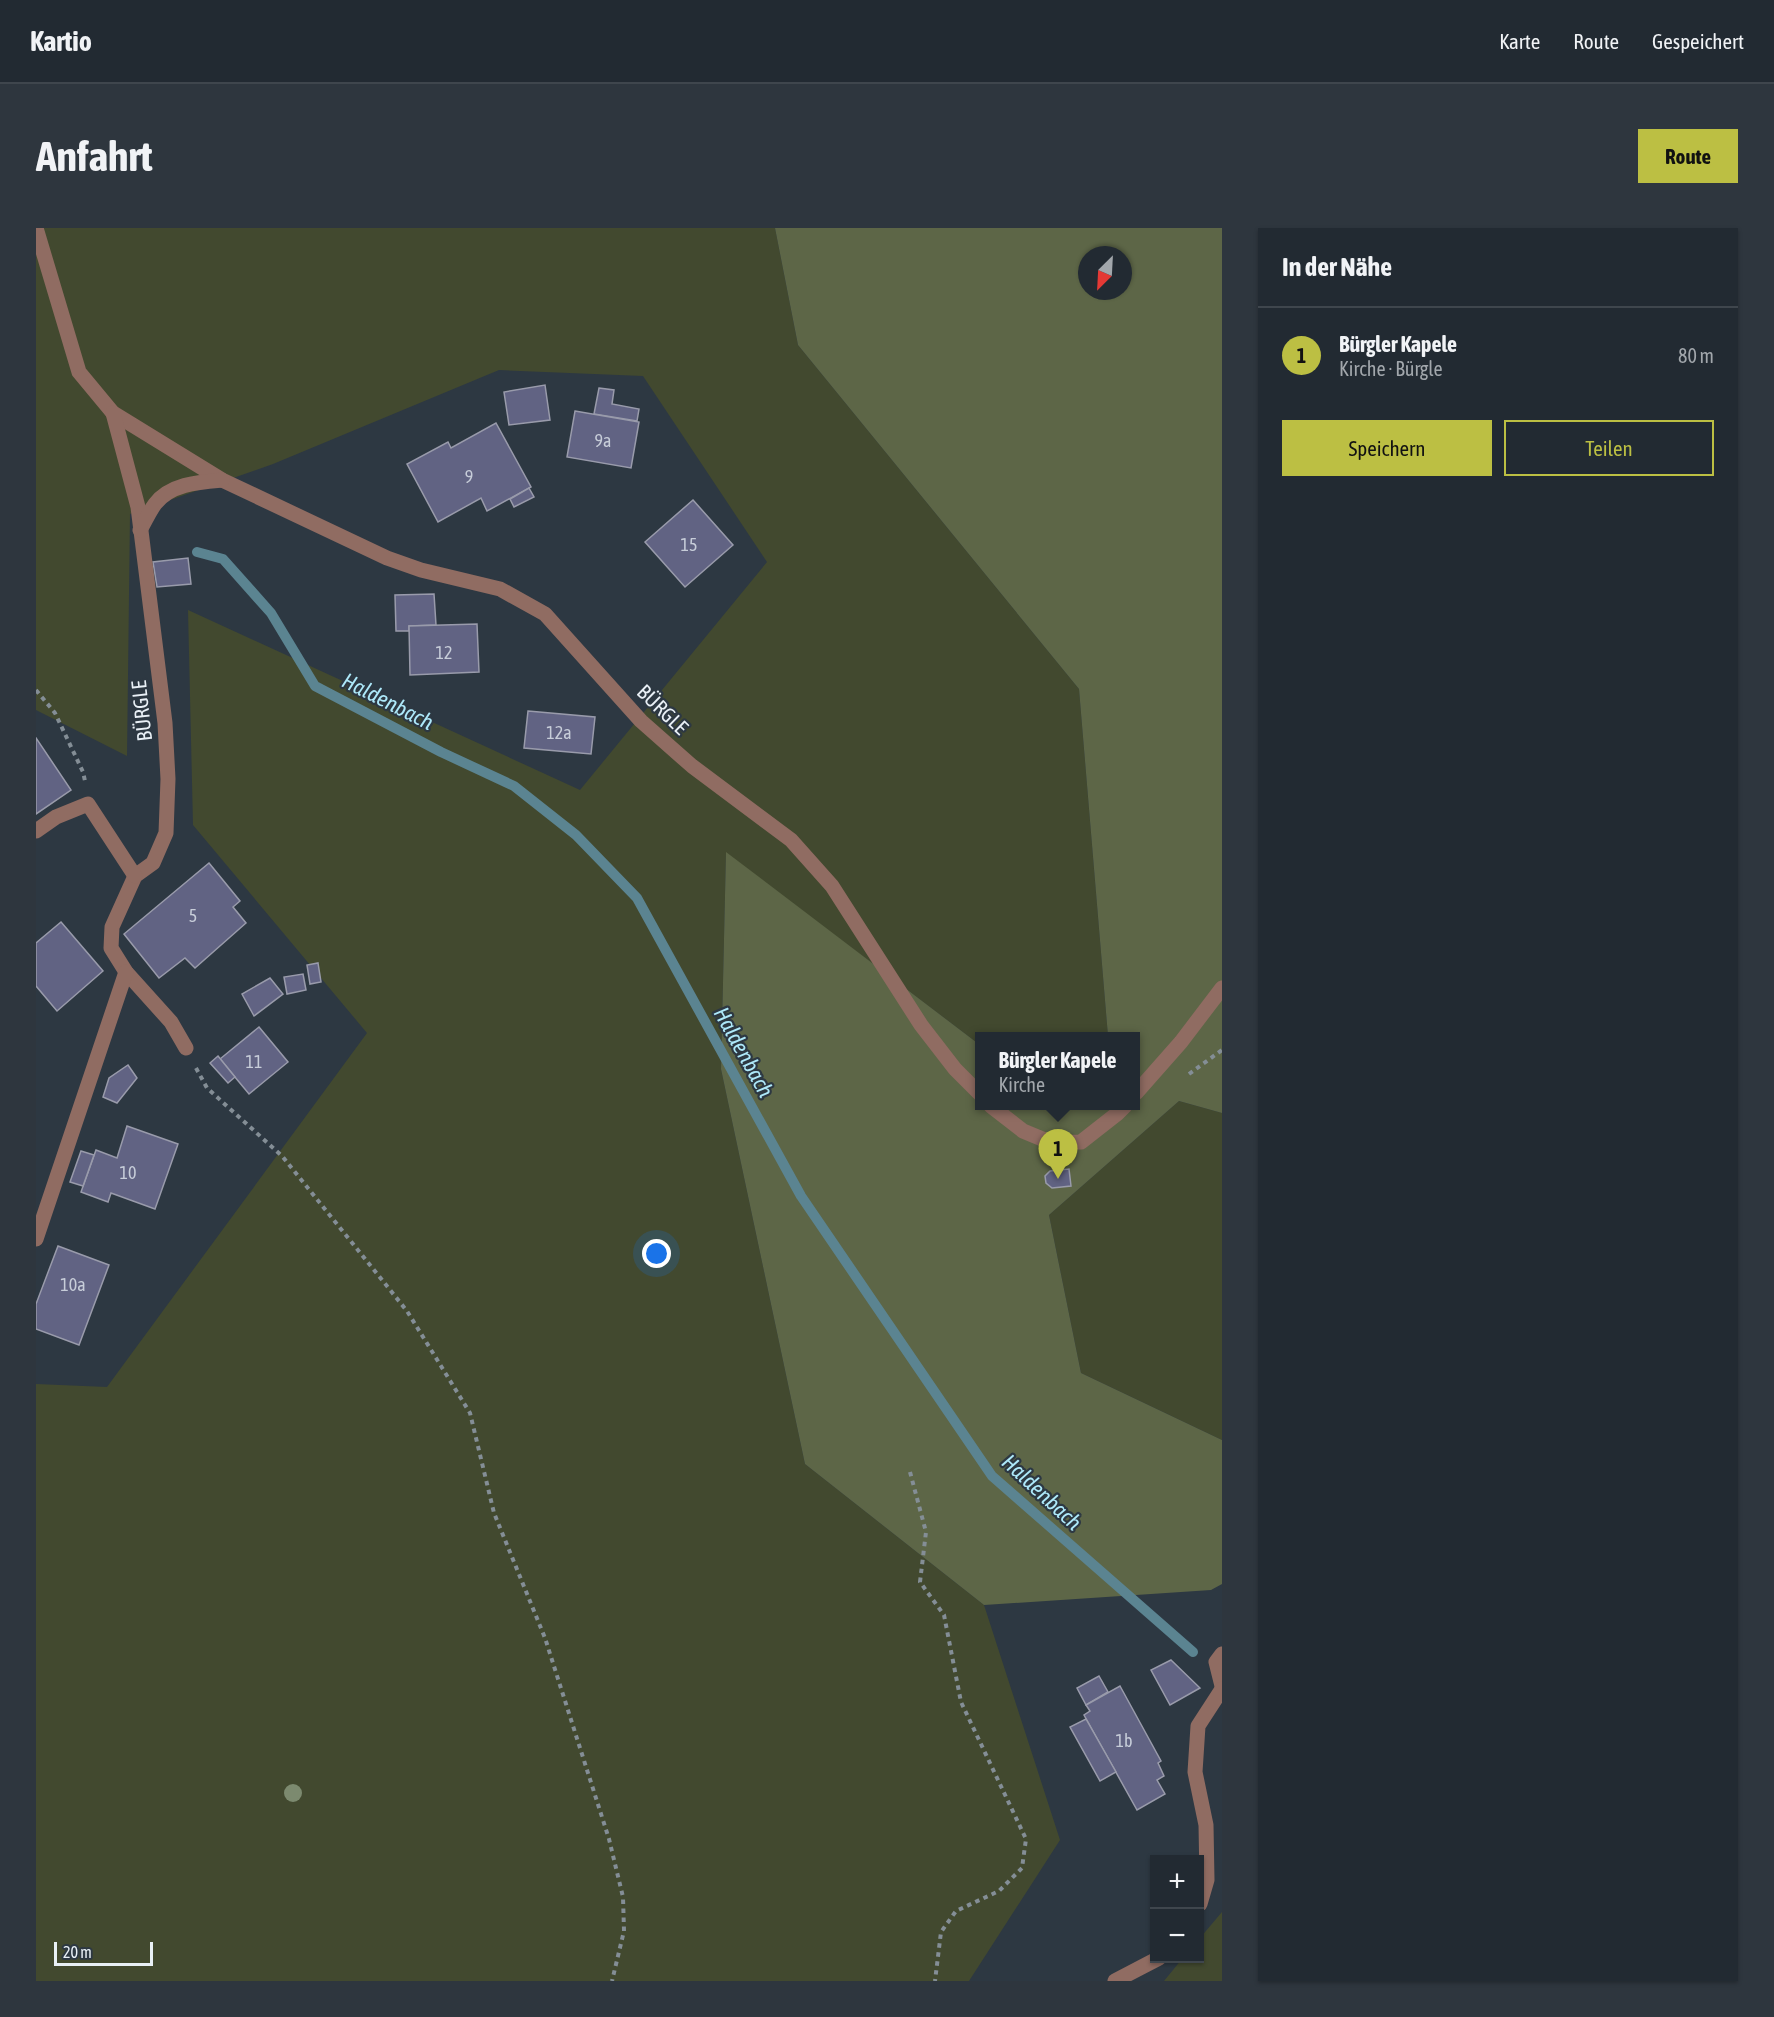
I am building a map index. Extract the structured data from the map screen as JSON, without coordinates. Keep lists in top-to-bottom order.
{
  "streets": {
    "street": ["BÜRGLE"]
  },
  "water": ["Haldenbach"],
  "house_numbers": [
    "9a",
    "9",
    "15",
    "12",
    "12a",
    "5",
    "11",
    "10",
    "10a",
    "1b"
  ],
  "scale_bar": "20 m",
  "north": "bottom left",
  "page": {
    "header": "Kartio",
    "nav": ["Karte", "Route", "Gespeichert"],
    "buttons": [
      "Route",
      ["Speichern", "Teilen"]
    ],
    "title": "Anfahrt",
    "heading": "In der Nähe",
    "list": [
      {
        "mark": "1",
        "name": "Bürgler Kapele",
        "note": "Kirche · Bürgle",
        "value": "80 m"
      }
    ],
    "popup": ["Bürgler Kapele", "Kirche"],
    "pins": "1",
    "map_buttons": ["+", "−"],
    "scale": "20 m"
  }
}
